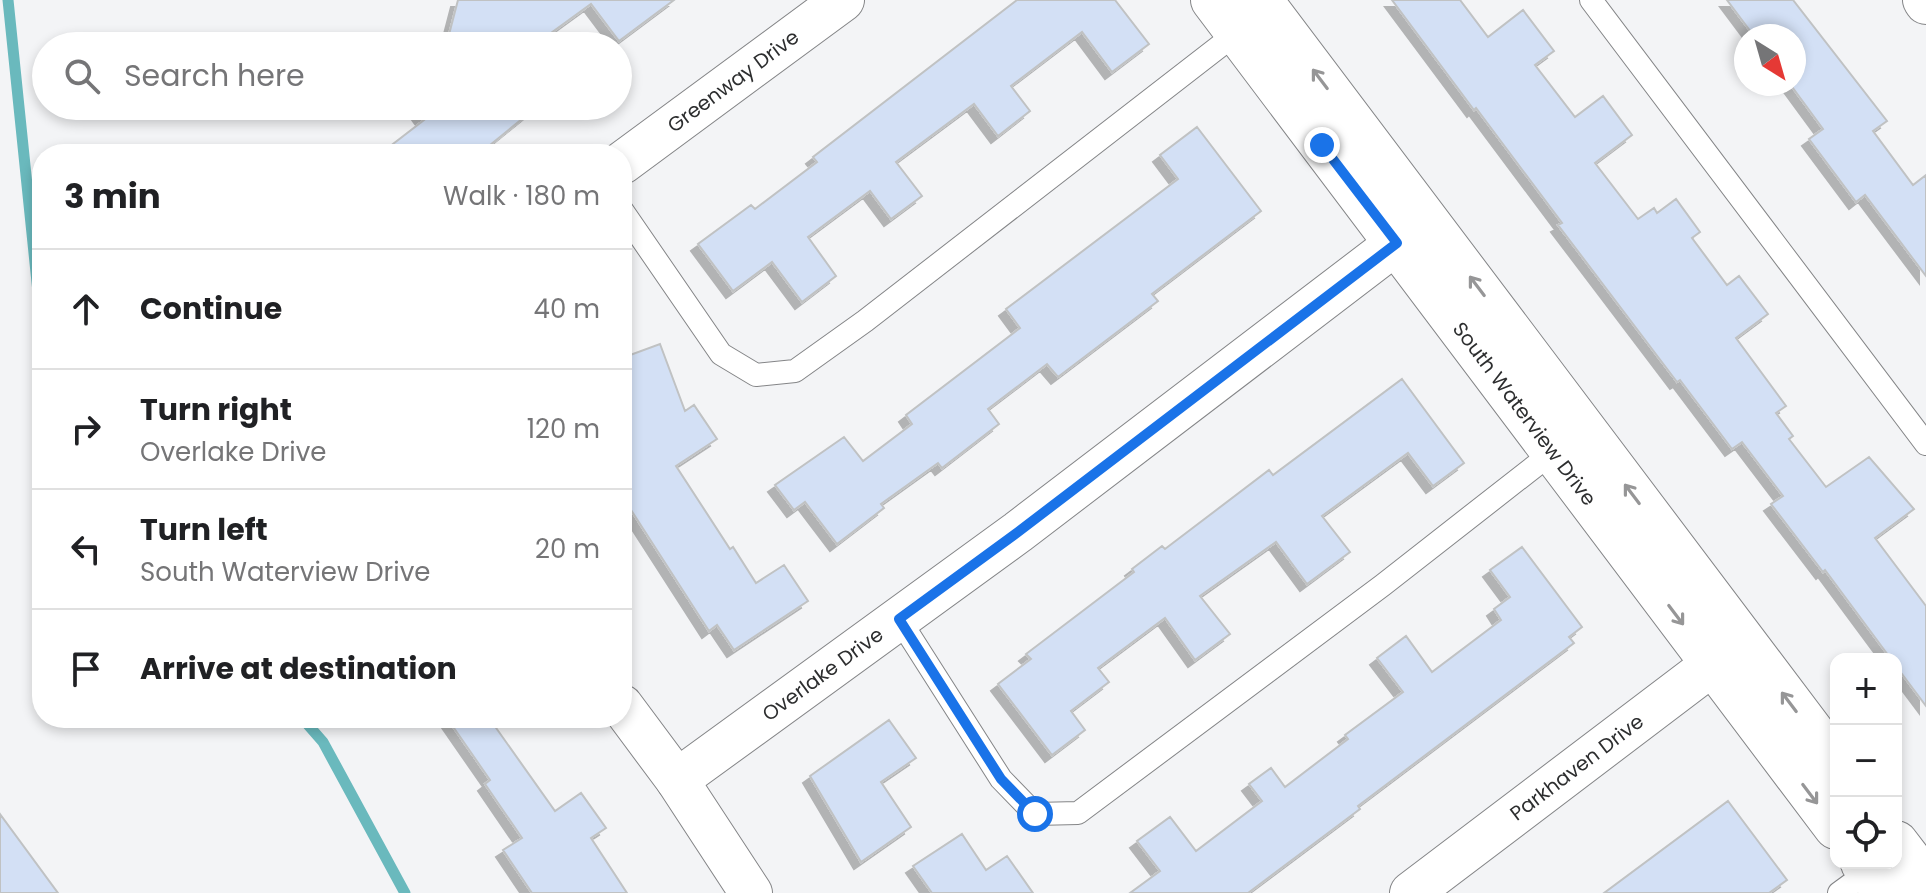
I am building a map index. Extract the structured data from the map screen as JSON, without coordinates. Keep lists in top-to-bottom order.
{
  "streets": {
    "street": [
      "Greenway Drive",
      "South Waterview Drive",
      "Overlake Drive",
      "Parkhaven Drive"
    ]
  },
  "crossings": [
    ["South Waterview Drive", "Overlake Drive"],
    ["South Waterview Drive", "Parkhaven Drive"]
  ],
  "north": "bottom right",
  "page": {
    "search": "Search here",
    "heading": ["3 min", "Walk · 180 m"],
    "list": [
      ["Continue", "40 m"],
      ["Turn right", "Overlake Drive", "120 m"],
      ["Turn left", "South Waterview Drive", "20 m"],
      "Arrive at destination"
    ],
    "map_buttons": ["+", "−"]
  }
}
